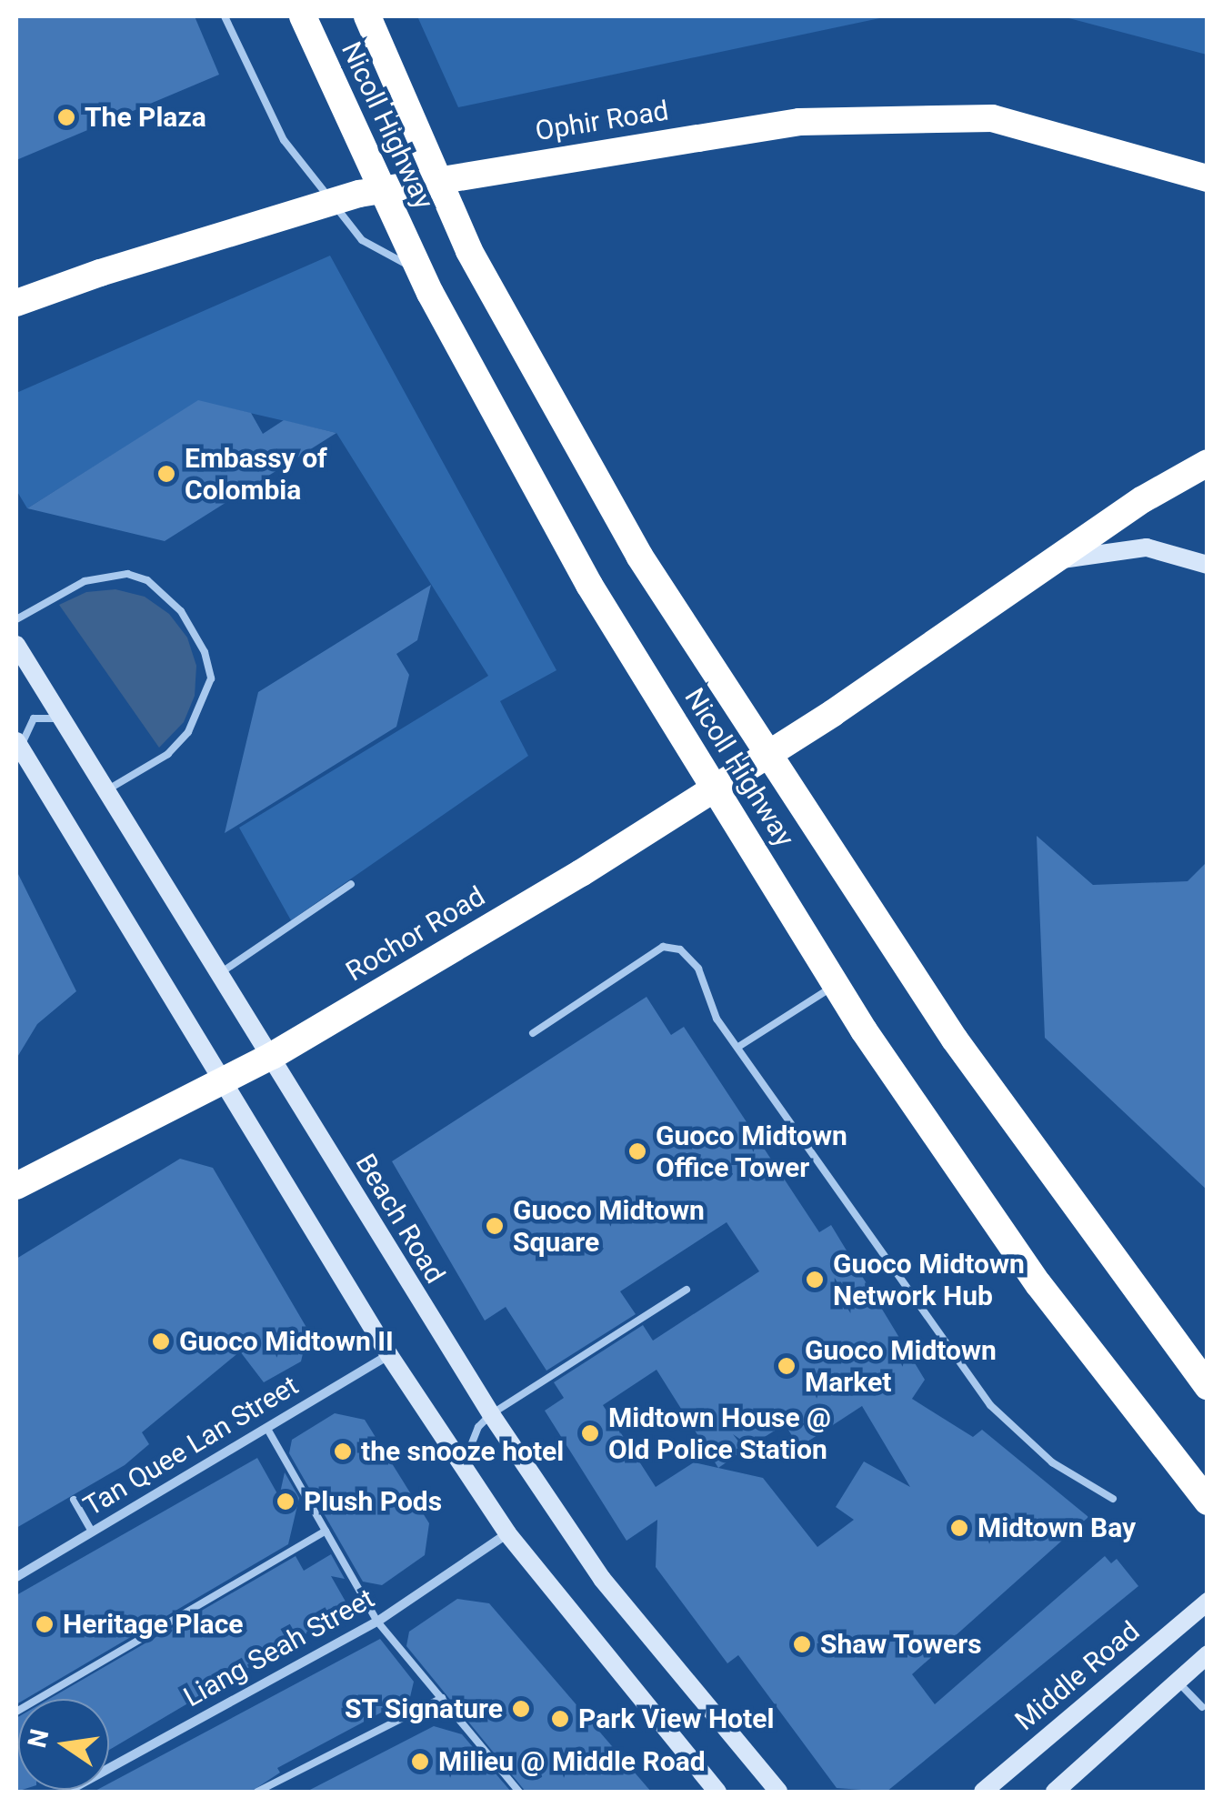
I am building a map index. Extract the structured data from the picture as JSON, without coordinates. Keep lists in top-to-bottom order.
{
  "streets": {
    "highway": ["Ophir Road", "Nicoll Highway", "Rochor Road"],
    "main road": ["Beach Road", "Middle Road"],
    "street": ["Tan Quee Lan Street", "Liang Seah Street"]
  },
  "crossings": [
    ["Rochor Road", "Beach Road"]
  ],
  "places": [
    "The Plaza",
    "Embassy of Colombia",
    "Guoco Midtown Office Tower",
    "Guoco Midtown Square",
    "Guoco Midtown Network Hub",
    "Guoco Midtown II",
    "Guoco Midtown Market",
    "Midtown House @ Old Police Station",
    "the snooze hotel",
    "Plush Pods",
    "Midtown Bay",
    "Heritage Place",
    "Shaw Towers",
    "ST Signature",
    "Park View Hotel",
    "Milieu @ Middle Road"
  ],
  "north": "left"
}
